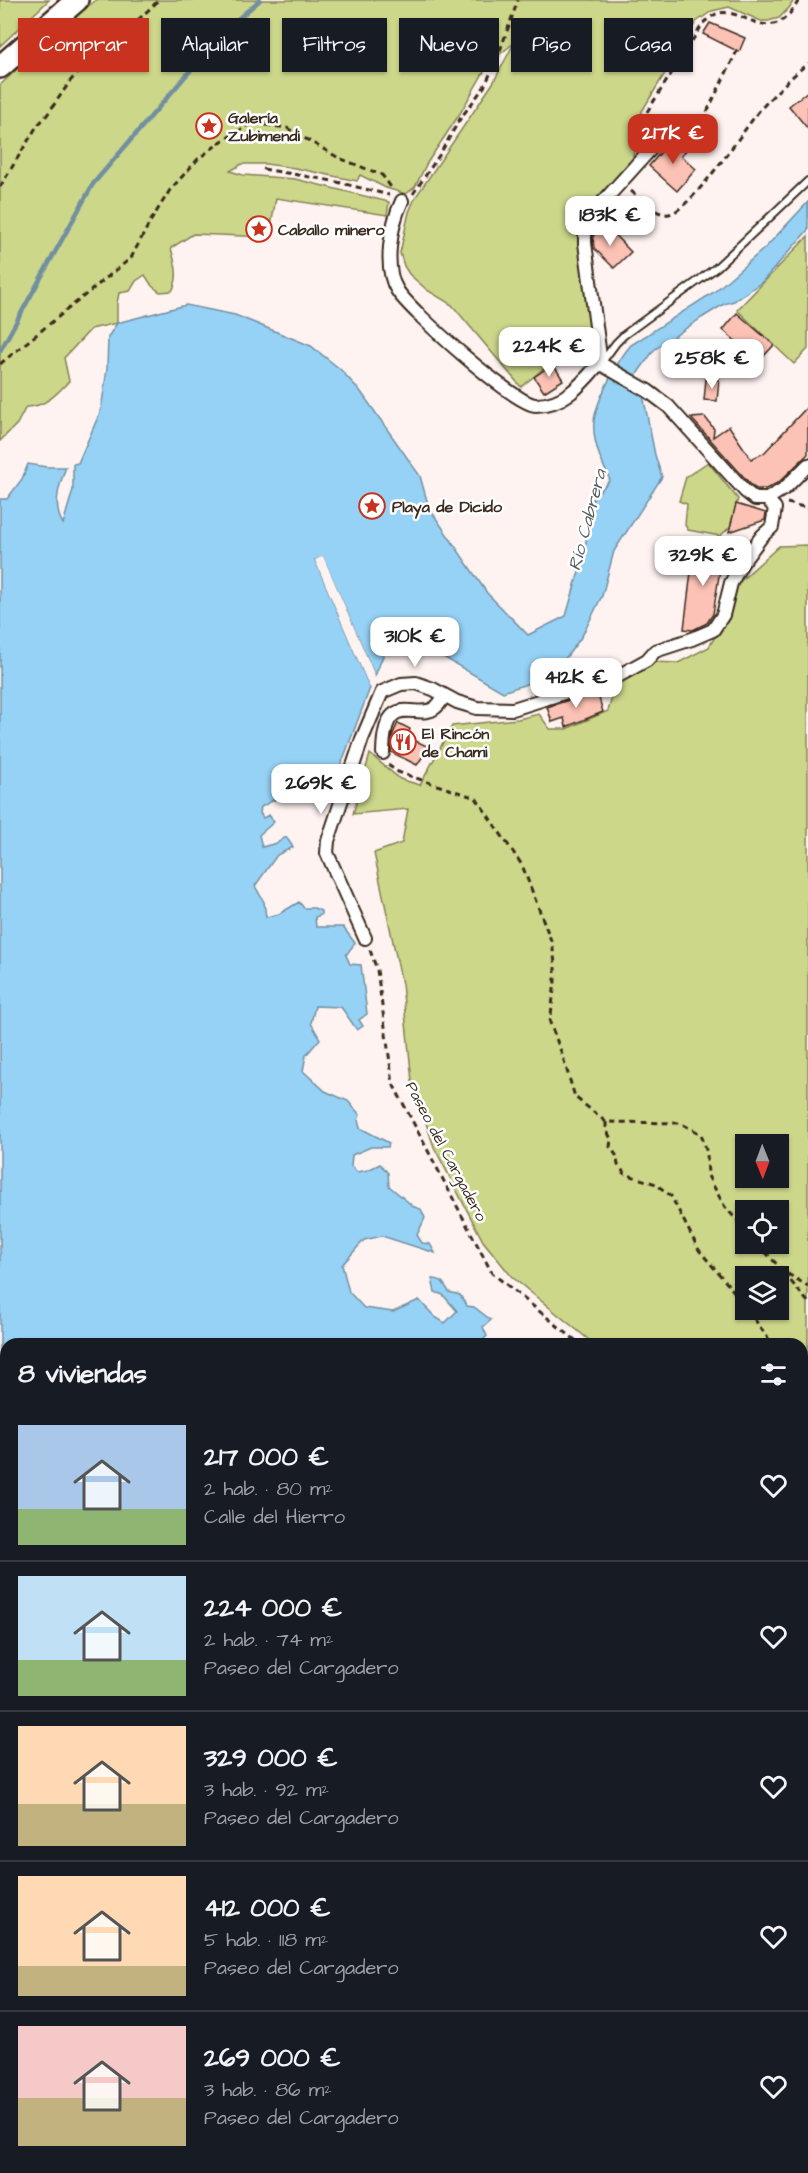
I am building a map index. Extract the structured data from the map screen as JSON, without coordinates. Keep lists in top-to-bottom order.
{
  "streets": {
    "path": ["Paseo del Cargadero"]
  },
  "water": ["Río Cabrera"],
  "places": {
    "place": ["Galería Zubimendi", "Caballo minero", "Playa de Dicido"],
    "restaurant": ["El Rincón de Chami"]
  },
  "north": "bottom",
  "page": {
    "chip": [
      "Comprar",
      "Alquilar",
      "Filtros",
      "Nuevo",
      "Piso",
      "Casa"
    ],
    "price": [
      "217K €",
      "183K €",
      "224K €",
      "258K €",
      "329K €",
      "310K €",
      "412K €",
      "269K €"
    ],
    "heading": "8 viviendas",
    "list": [
      {
        "name": "217 000 €",
        "note": "2 hab. · 80 m² · Calle del Hierro"
      },
      {
        "name": "224 000 €",
        "note": "2 hab. · 74 m² · Paseo del Cargadero"
      },
      {
        "name": "329 000 €",
        "note": "3 hab. · 92 m² · Paseo del Cargadero"
      },
      {
        "name": "412 000 €",
        "note": "5 hab. · 118 m² · Paseo del Cargadero"
      },
      {
        "name": "269 000 €",
        "note": "3 hab. · 86 m² · Paseo del Cargadero"
      }
    ]
  }
}
